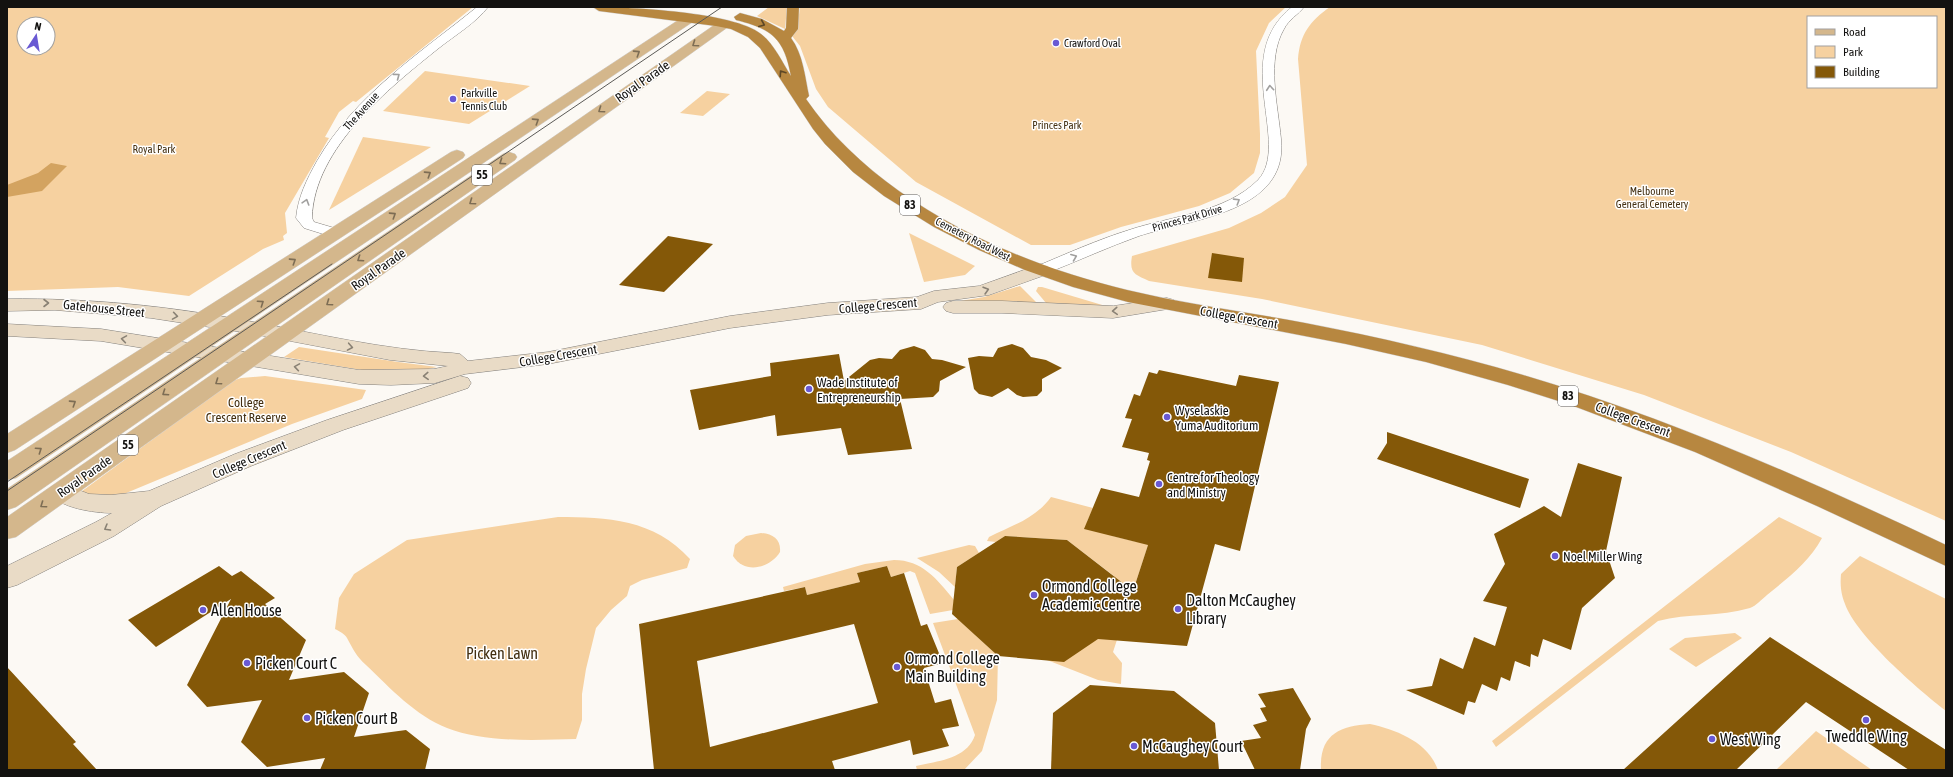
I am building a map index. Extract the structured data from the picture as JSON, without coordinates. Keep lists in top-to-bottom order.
{
  "streets": {
    "highway": [
      "Royal Parade",
      "55",
      "83",
      "Cemetery Road West",
      "College Crescent"
    ],
    "main road": ["Gatehouse Street"],
    "street": ["The Avenue", "Princes Park Drive"]
  },
  "crossings": [
    ["Royal Parade", "The Avenue"],
    ["Royal Parade", "83"],
    ["Royal Parade", "Cemetery Road West"],
    ["Royal Parade", "College Crescent"],
    ["Royal Parade", "Gatehouse Street"],
    ["83", "Cemetery Road West"],
    ["Princes Park Drive", "Cemetery Road West"],
    ["Princes Park Drive", "College Crescent"],
    ["Cemetery Road West", "College Crescent"]
  ],
  "one_way": ["The Avenue", "Princes Park Drive"],
  "parks": [
    "Princes Park",
    "Royal Park",
    "Melbourne General Cemetery",
    "College Crescent Reserve",
    "Picken Lawn"
  ],
  "places": [
    "Crawford Oval",
    "Parkville Tennis Club",
    "Wade Institute of Entrepreneurship",
    "Wyselaskie Yuma Auditorium",
    "Centre for Theology and Ministry",
    "Noel Miller Wing",
    "Ormond College Academic Centre",
    "Dalton McCaughey Library",
    "Allen House",
    "Picken Court C",
    "Ormond College Main Building",
    "Picken Court B",
    "Tweddle Wing",
    "West Wing",
    "McCaughey Court"
  ],
  "legend": ["Road", "Park", "Building"],
  "north": "top"
}
